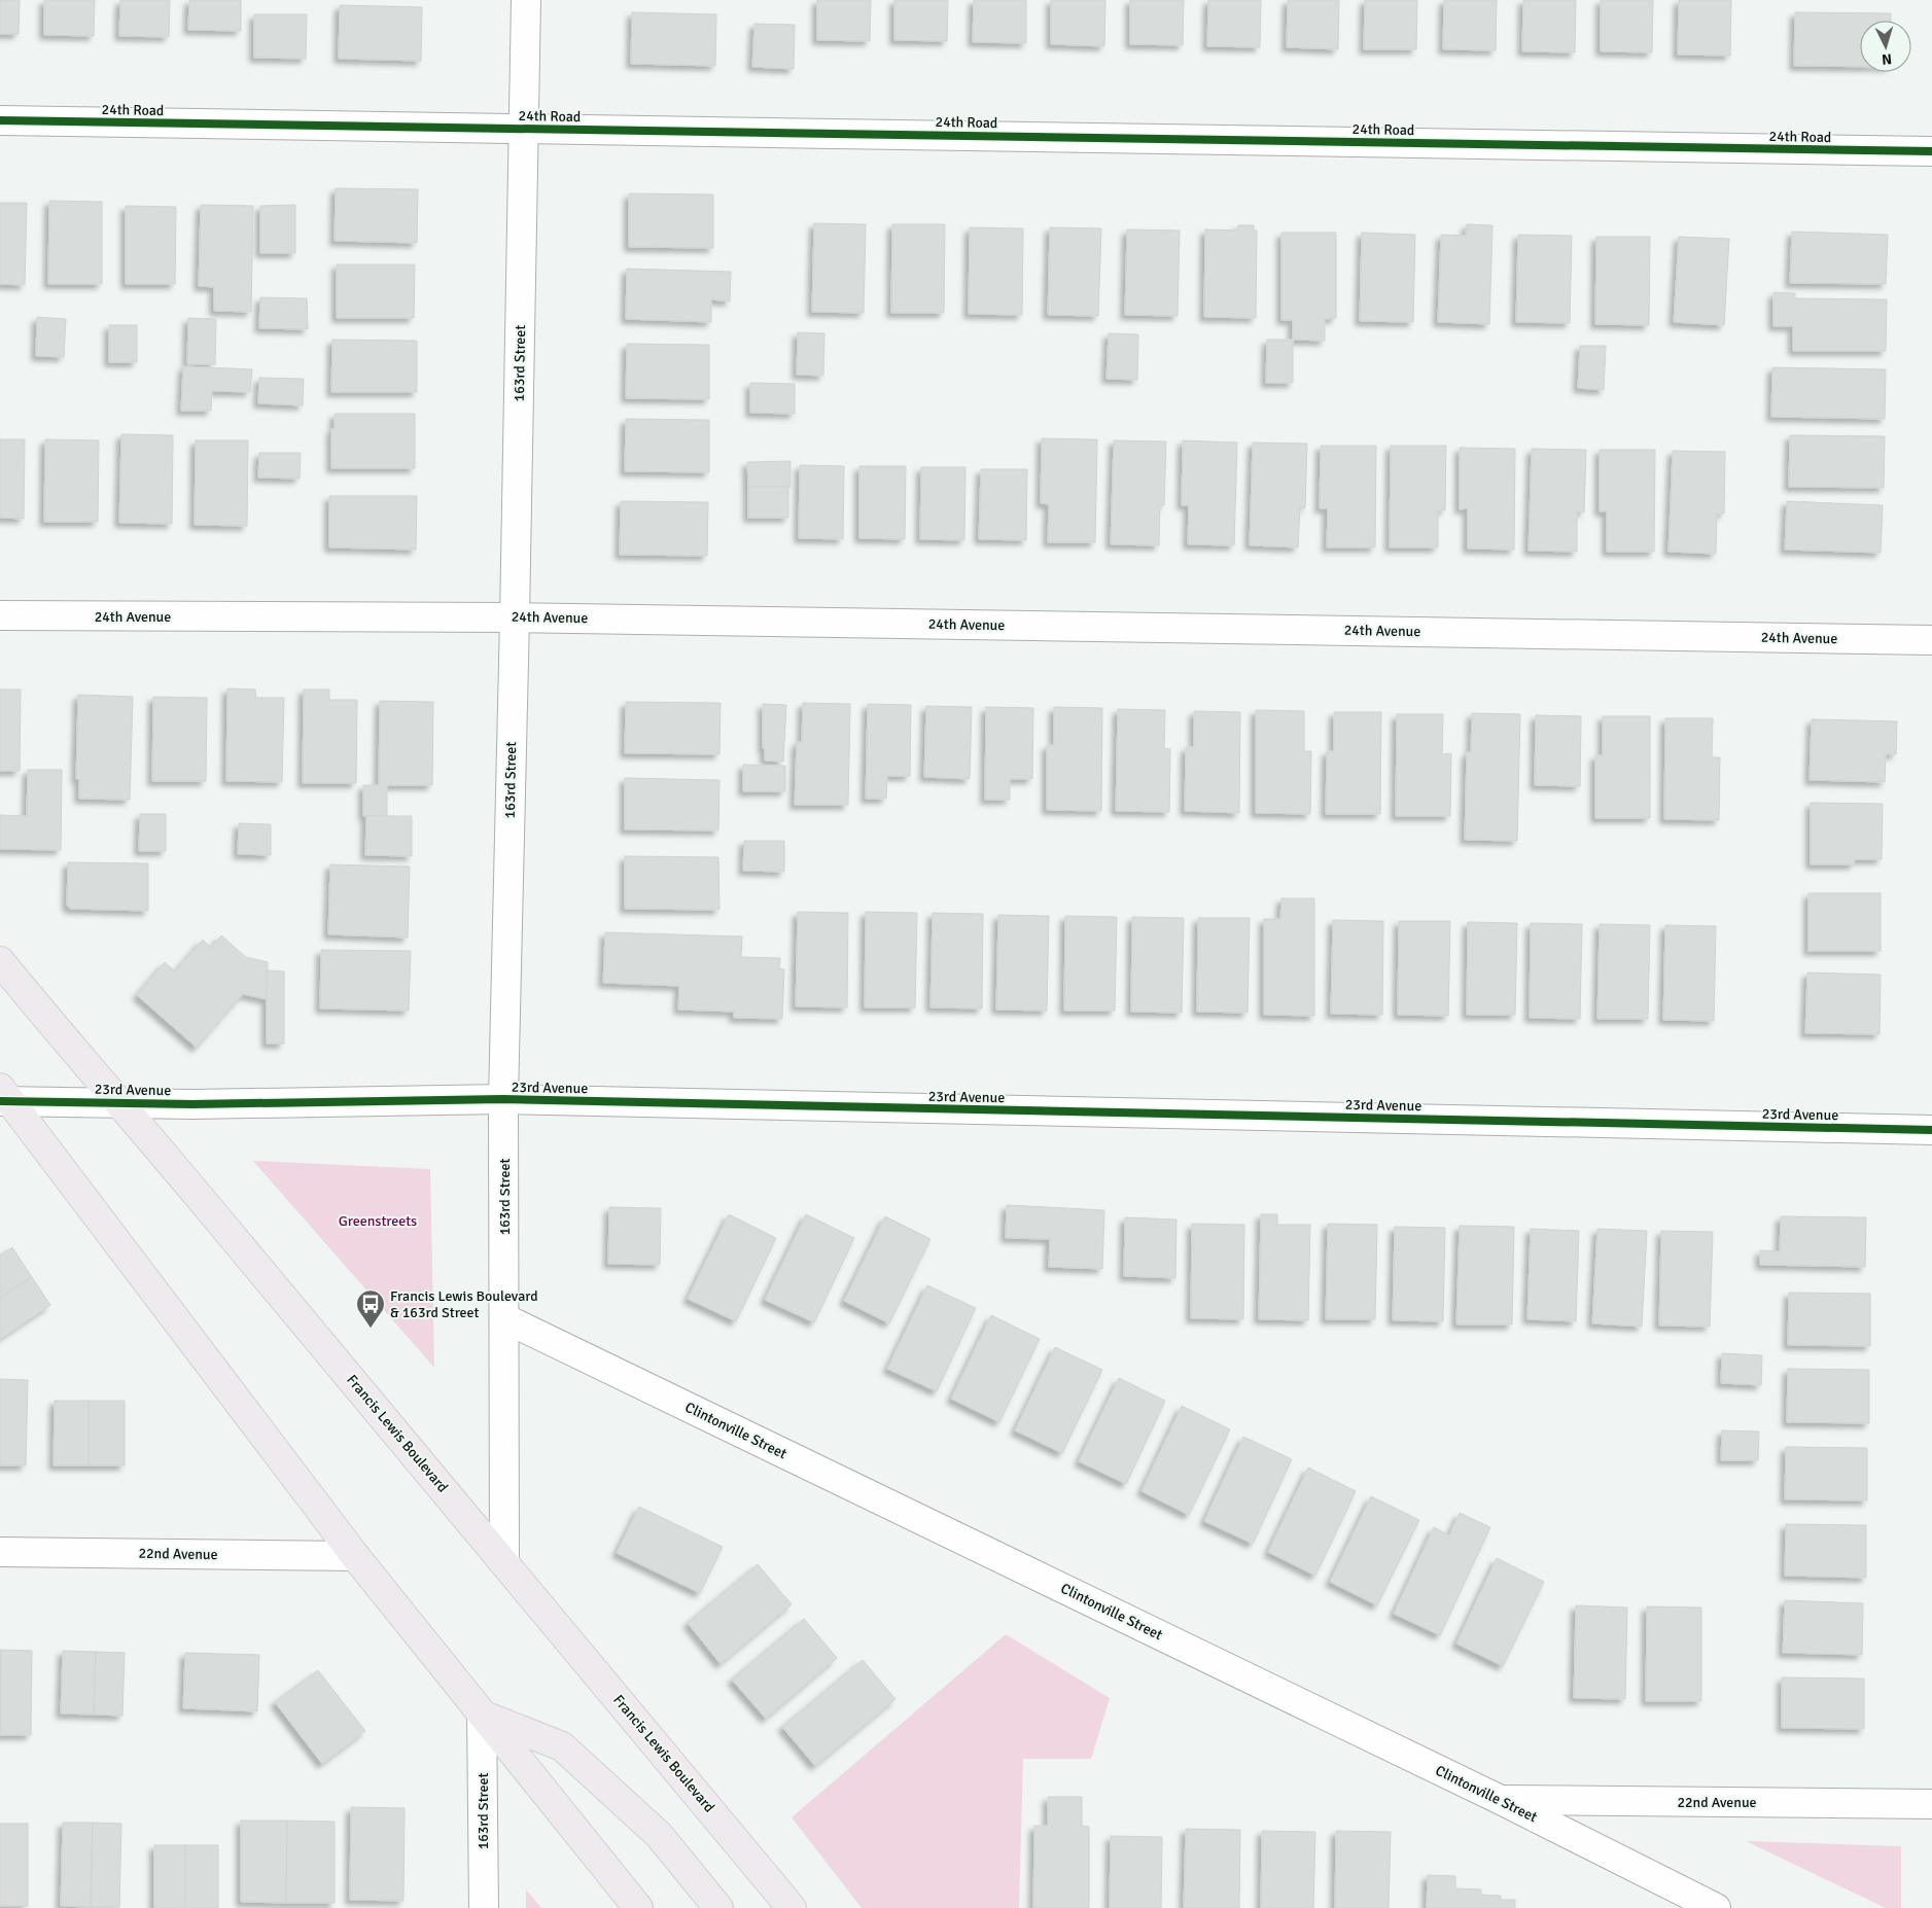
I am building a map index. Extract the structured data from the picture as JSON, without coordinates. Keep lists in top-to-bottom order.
{
  "streets": {
    "main road": ["Francis Lewis Boulevard"],
    "street": [
      "24th Road",
      "163rd Street",
      "24th Avenue",
      "23rd Avenue",
      "Clintonville Street",
      "22nd Avenue"
    ]
  },
  "crossings": [
    ["24th Road", "163rd Street"],
    ["163rd Street", "24th Avenue"],
    ["163rd Street", "23rd Avenue"],
    ["163rd Street", "Clintonville Street"],
    ["163rd Street", "Francis Lewis Boulevard"],
    ["23rd Avenue", "Francis Lewis Boulevard"],
    ["Clintonville Street", "22nd Avenue"]
  ],
  "parks": ["Greenstreets"],
  "places": {
    "bus stop": ["Francis Lewis Boulevard & 163rd Street"]
  },
  "north": "bottom"
}
